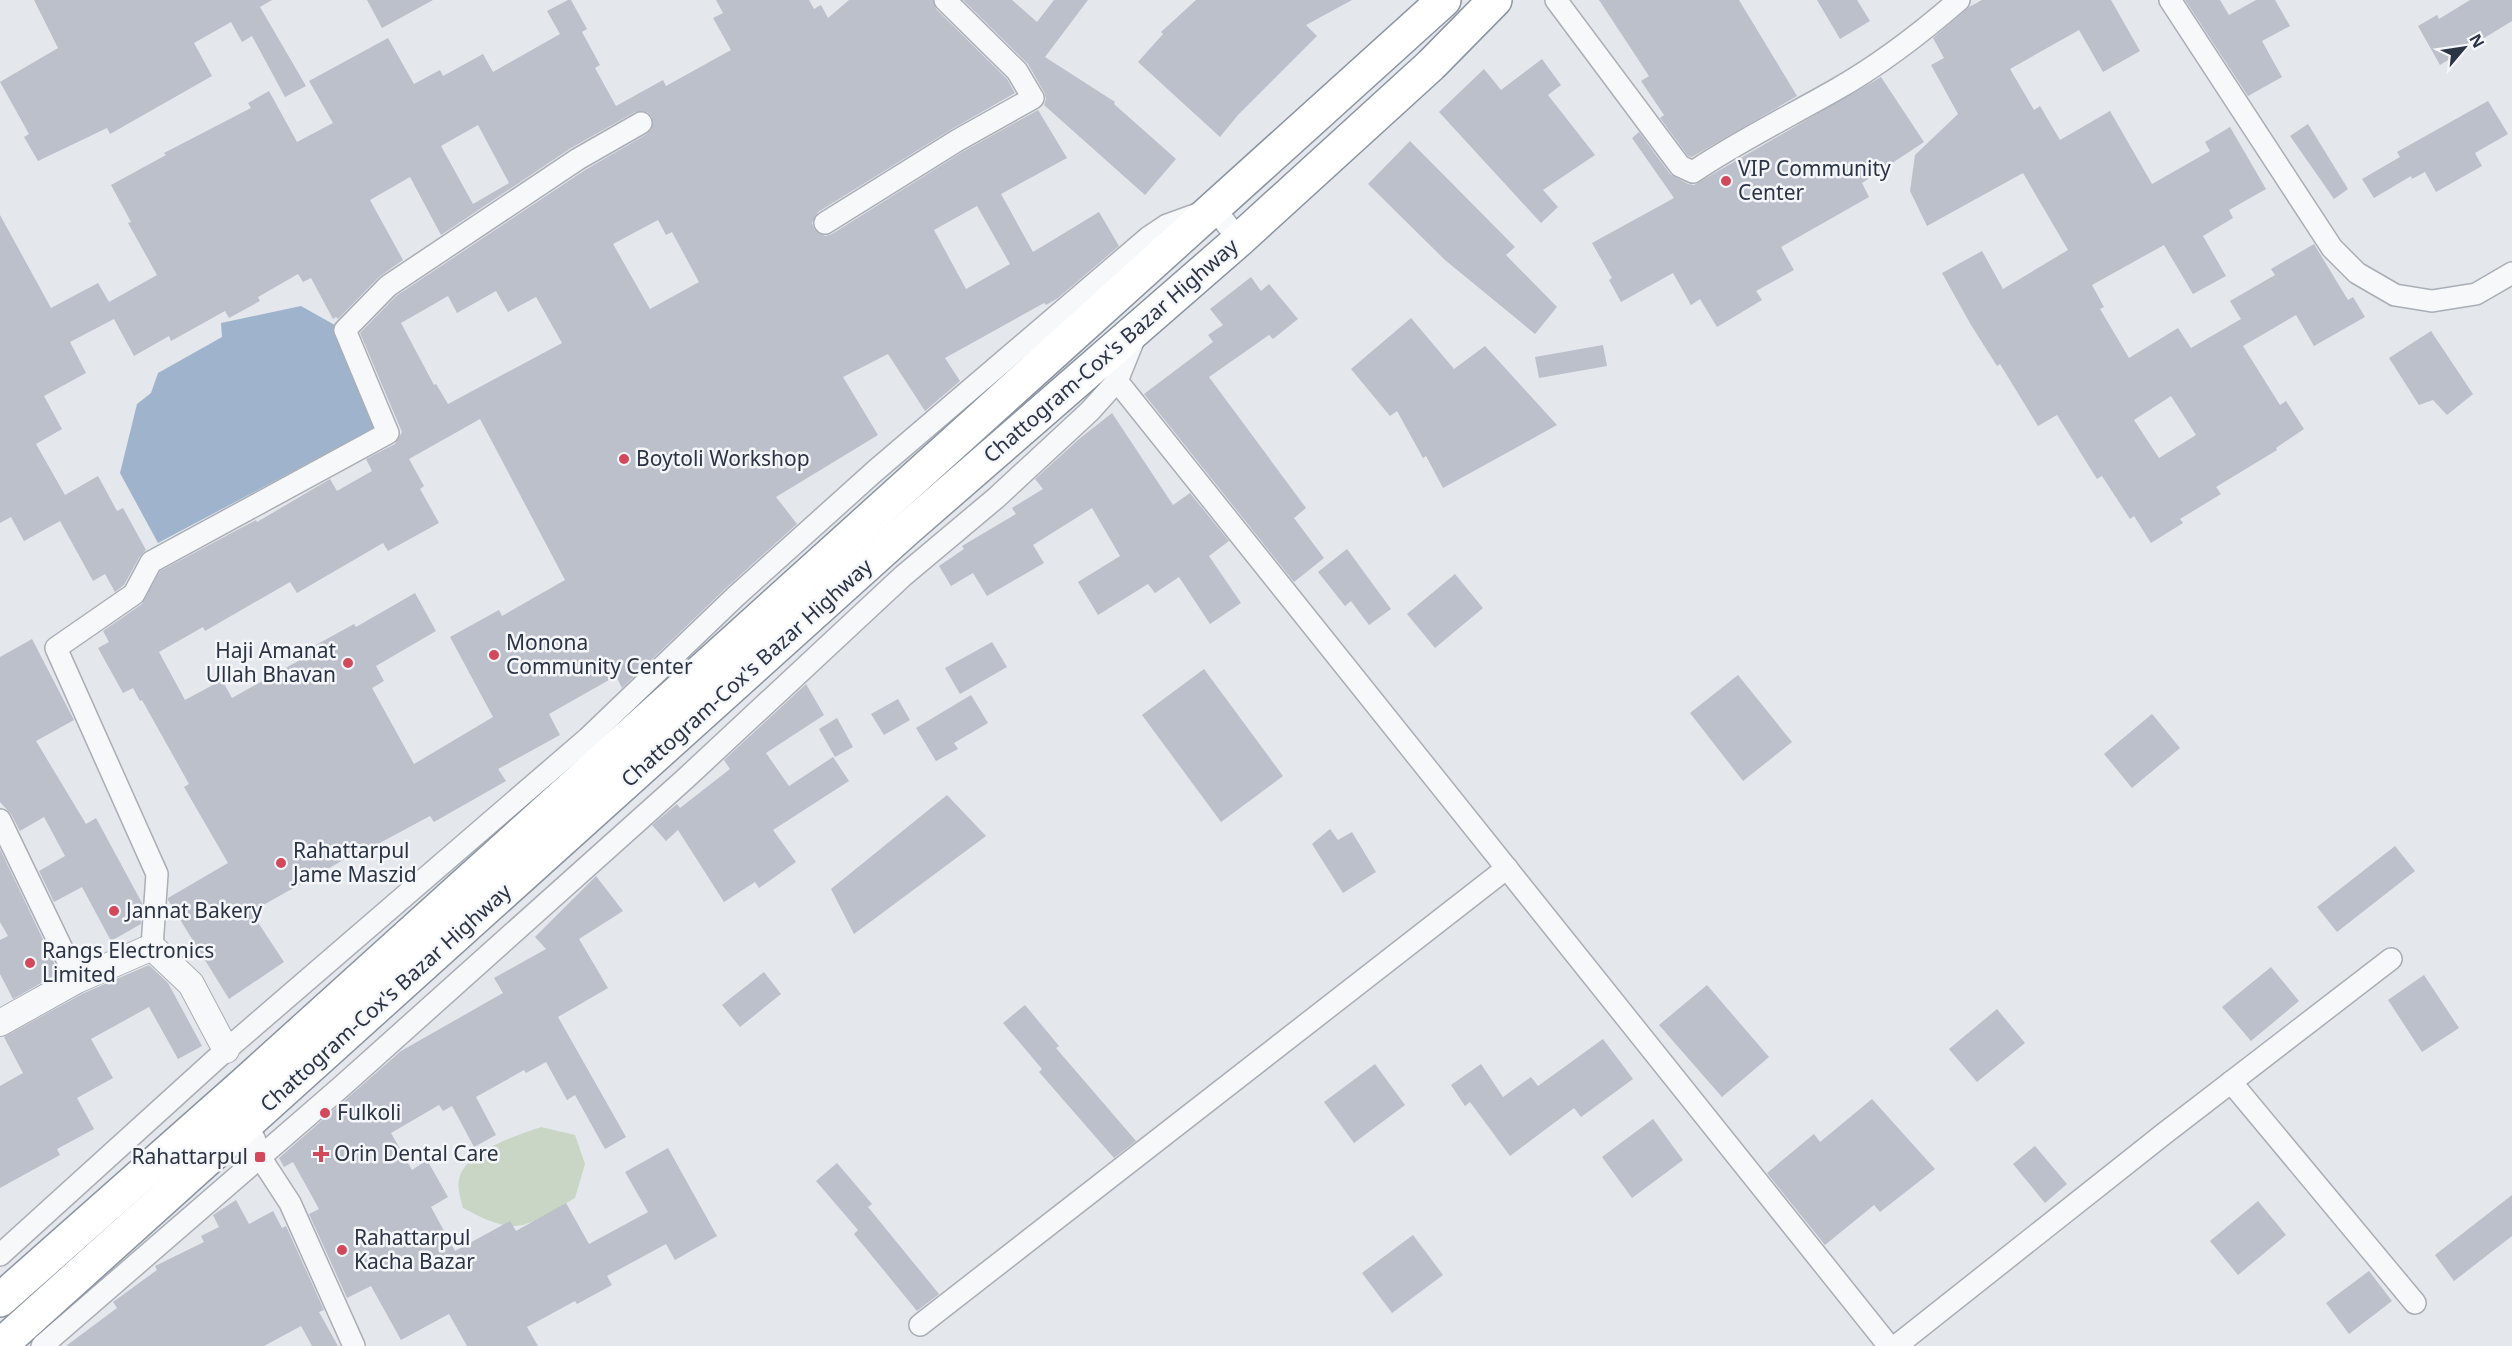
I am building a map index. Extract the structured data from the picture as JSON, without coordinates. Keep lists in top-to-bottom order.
{
  "streets": {
    "highway": ["Chattogram-Cox's Bazar Highway"]
  },
  "places": {
    "other": [
      "VIP Community Center",
      "Boytoli Workshop",
      "Monona Community Center",
      "Haji Amanat Ullah Bhavan",
      "Rahattarpul Jame Maszid",
      "Jannat Bakery",
      "Rangs Electronics Limited",
      "Fulkoli",
      "Rahattarpul Kacha Bazar"
    ],
    "health": ["Orin Dental Care"],
    "transit": ["Rahattarpul"]
  },
  "north": "top right"
}
